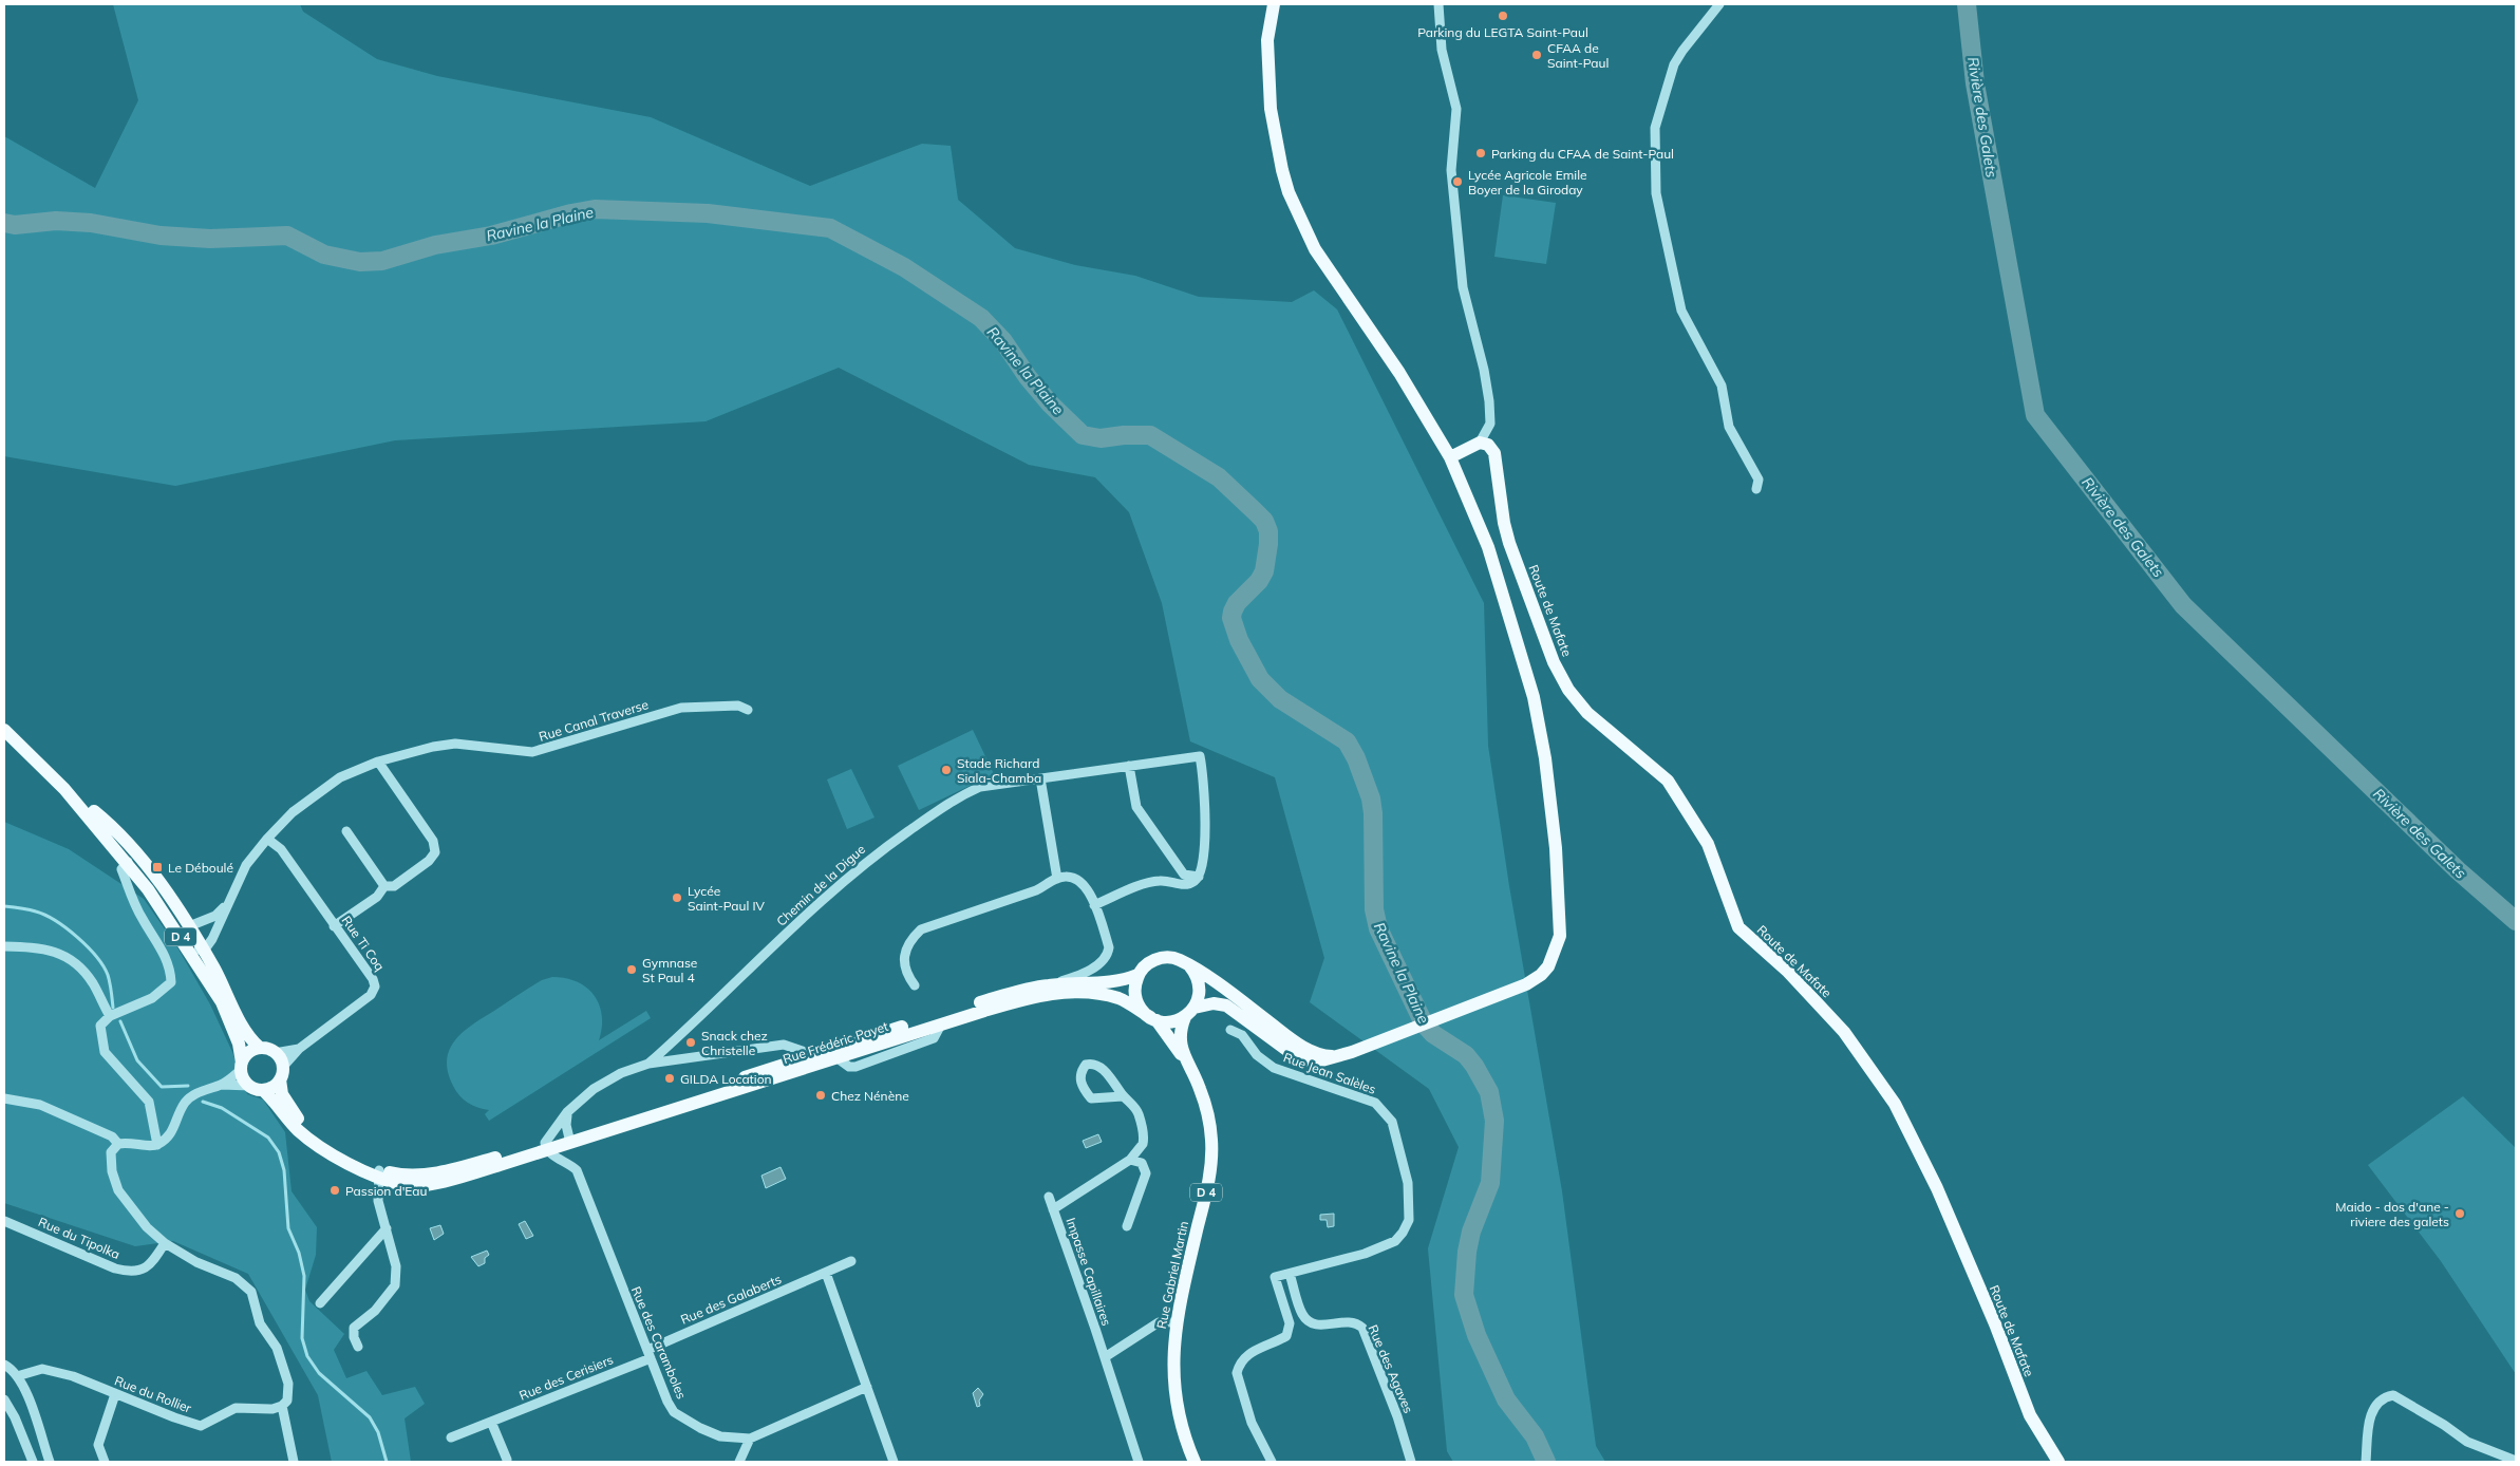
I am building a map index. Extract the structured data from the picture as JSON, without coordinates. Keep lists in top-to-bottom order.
{
  "streets": {
    "main road": [
      "Route de Mafate",
      "D 4",
      "Rue Frédéric Payet",
      "Rue Gabriel Martin"
    ],
    "street": [
      "Rue Canal Traverse",
      "Chemin de la Digue",
      "Rue Ti Coq",
      "Rue Jean Salèles",
      "Rue du Tipolka",
      "Impasse Capillaires",
      "Rue des Galaberts",
      "Rue des Caramboles",
      "Rue des Agaves",
      "Rue des Cerisiers",
      "Rue du Rollier"
    ]
  },
  "crossings": [
    ["Rue Canal Traverse", "D 4"],
    ["Rue Canal Traverse", "Rue Ti Coq"],
    ["Chemin de la Digue", "Rue Frédéric Payet"],
    ["Chemin de la Digue", "Rue des Caramboles"],
    ["D 4", "Rue Ti Coq"],
    ["D 4", "Rue Frédéric Payet"],
    ["Rue Frédéric Payet", "Rue Gabriel Martin"],
    ["Rue Frédéric Payet", "Rue des Caramboles"],
    ["Rue Jean Salèles", "Rue des Agaves"],
    ["Rue des Galaberts", "Rue des Caramboles"],
    ["Rue des Galaberts", "Rue des Cerisiers"],
    ["Rue des Caramboles", "Rue des Cerisiers"]
  ],
  "water": ["Rivière des Galets", "Ravine la Plaine"],
  "places": {
    "other": [
      "Parking du LEGTA Saint-Paul",
      "CFAA de Saint-Paul",
      "Parking du CFAA de Saint-Paul",
      "Lycée Agricole Emile Boyer de la Giroday",
      "Stade Richard Siala-Chamba",
      "Lycée Saint-Paul IV",
      "Gymnase St Paul 4",
      "Snack chez Christelle",
      "GILDA Location",
      "Chez Nénène",
      "Passion d'Eau",
      "Maido - dos d'ane - riviere des galets"
    ],
    "transit": ["Le Déboulé"]
  }
}
